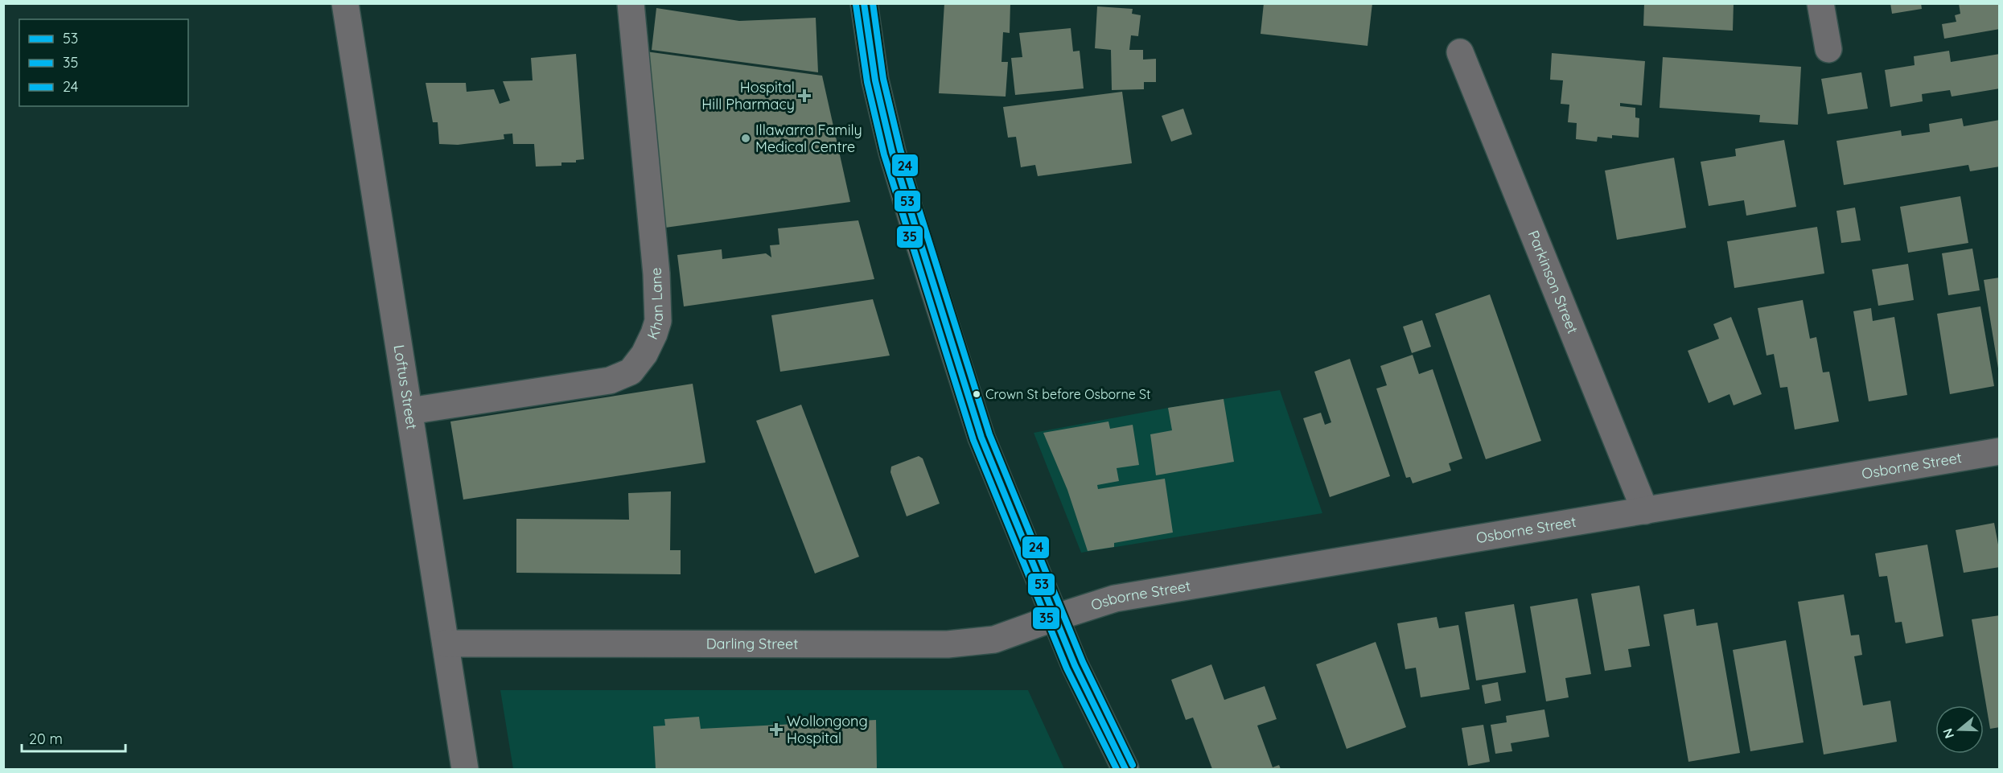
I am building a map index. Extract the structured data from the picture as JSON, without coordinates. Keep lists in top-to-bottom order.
{
  "streets": {
    "street": [
      "Parkinson Street",
      "Khan Lane",
      "Loftus Street",
      "Osborne Street",
      "Darling Street"
    ]
  },
  "crossings": [
    ["Parkinson Street", "Osborne Street"],
    ["Khan Lane", "Loftus Street"],
    ["Loftus Street", "Darling Street"],
    ["Osborne Street", "Darling Street"]
  ],
  "places": {
    "health": ["Hospital Hill Pharmacy", "Wollongong Hospital"],
    "other": ["Illawarra Family Medical Centre", "Crown St before Osborne St"]
  },
  "lines": ["transit line 53", "transit line 24", "transit line 35"],
  "legend": ["53", "35", "24"],
  "scale_bar": "20 m",
  "north": "left"
}
